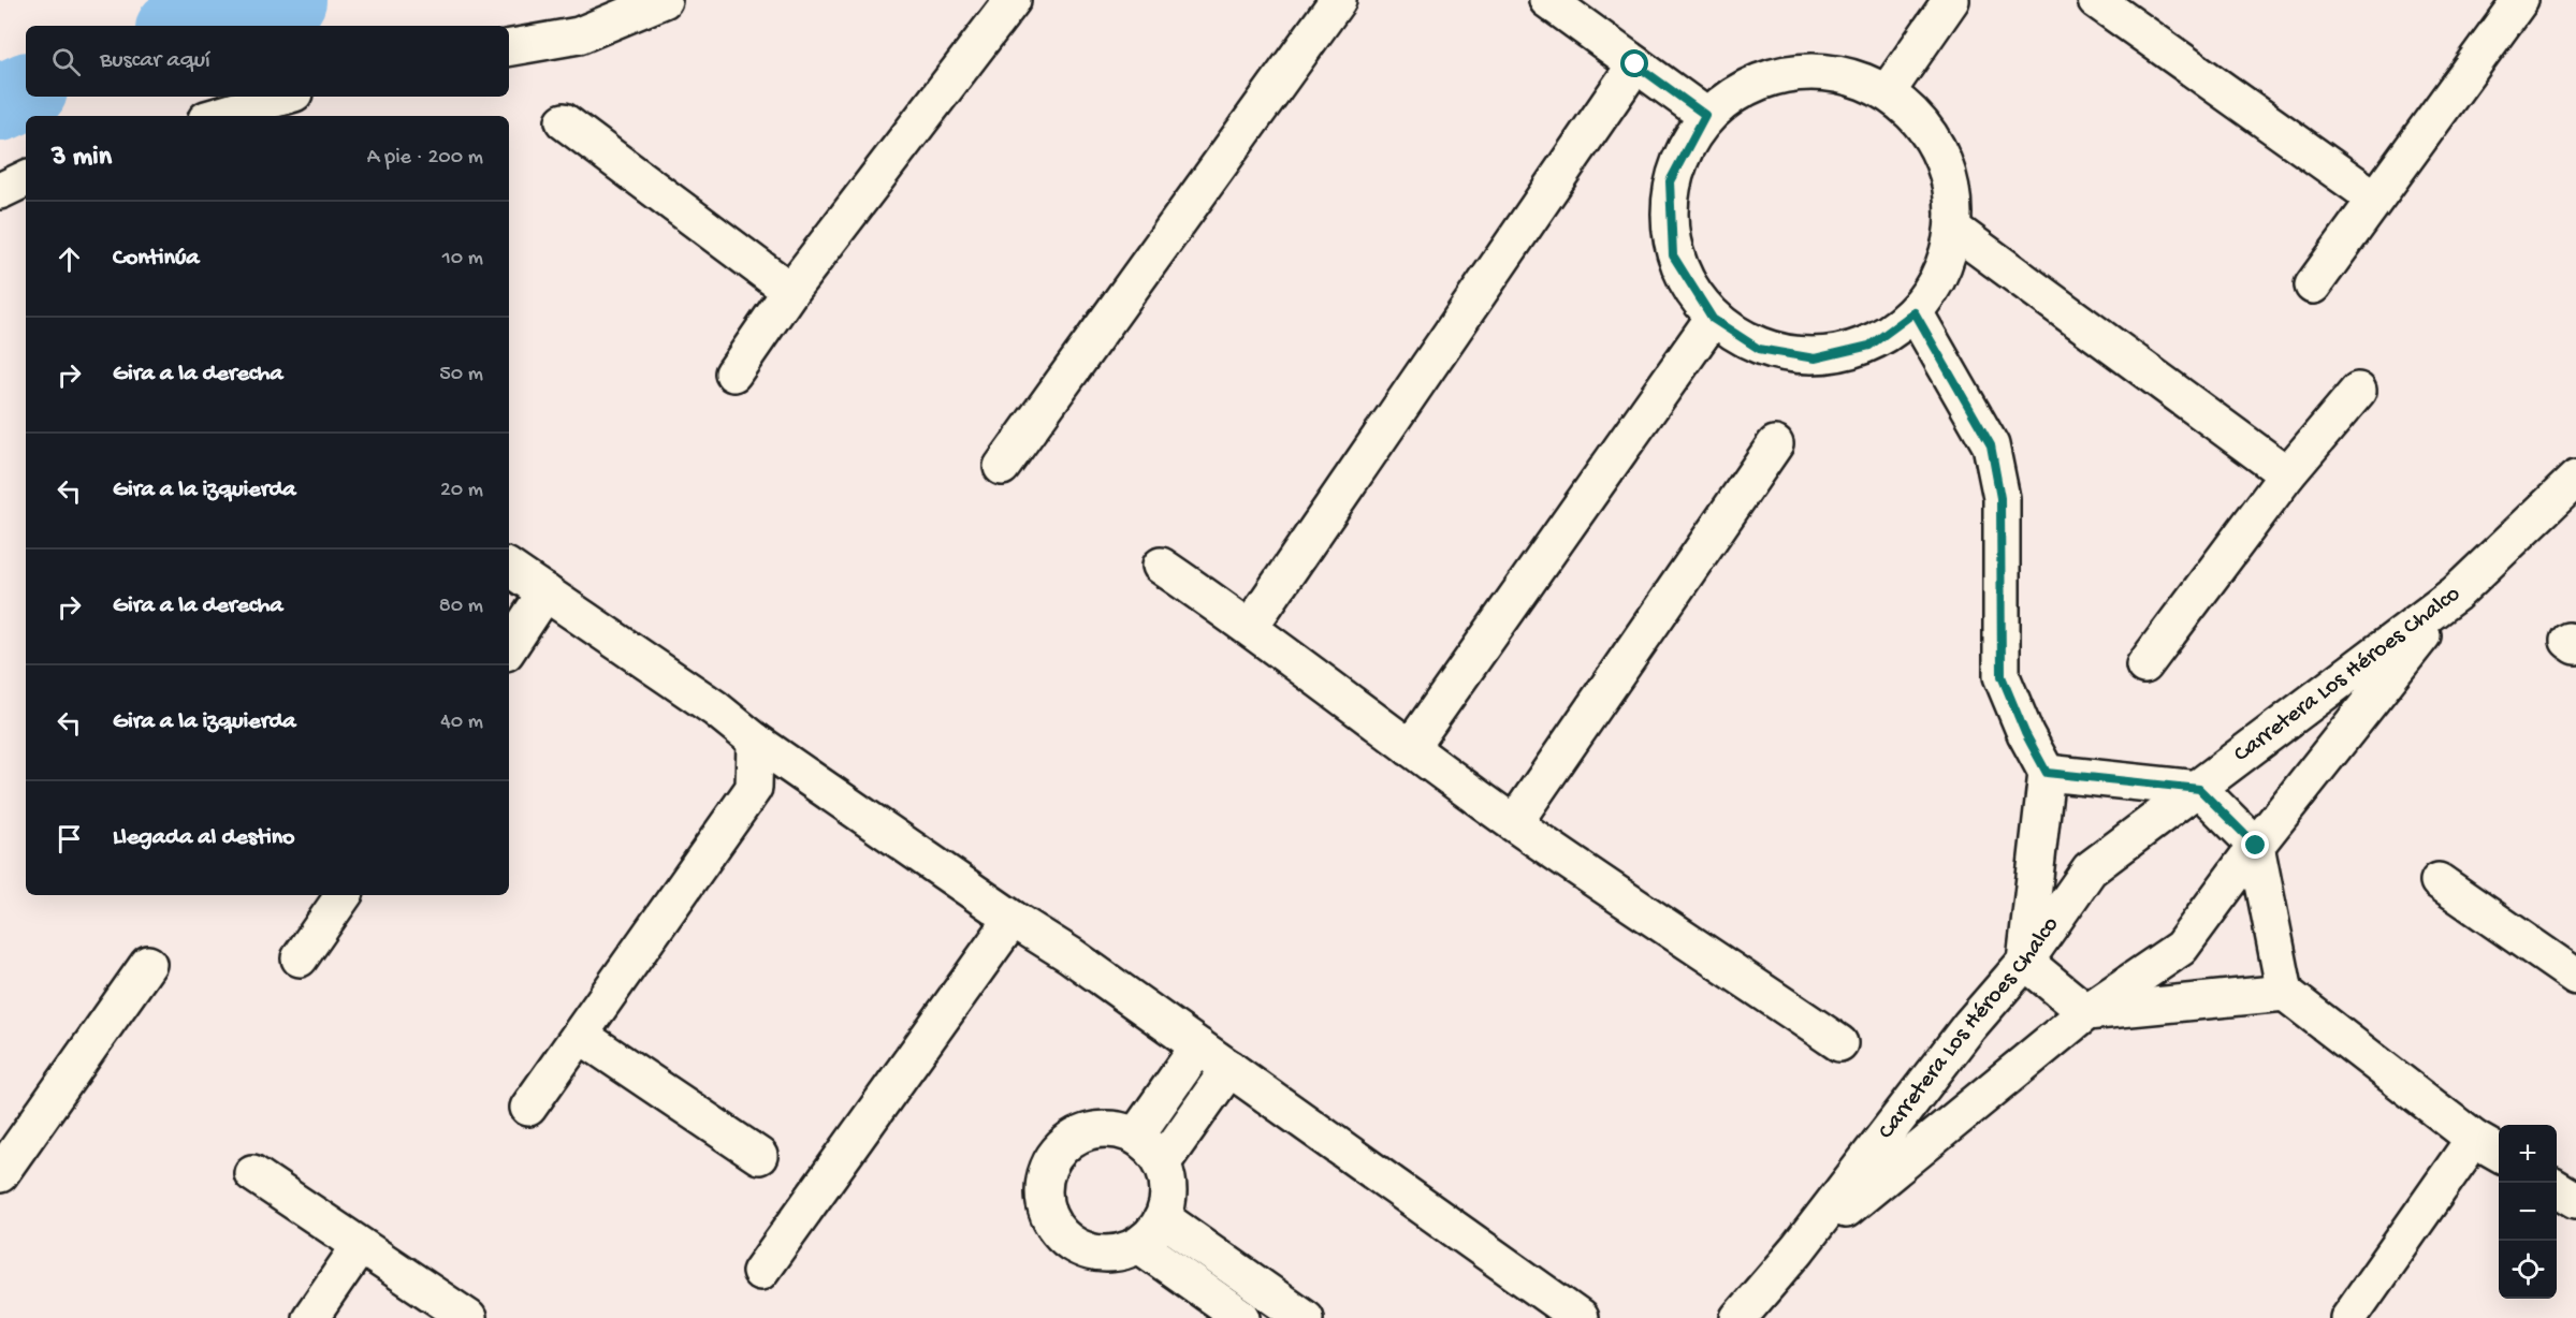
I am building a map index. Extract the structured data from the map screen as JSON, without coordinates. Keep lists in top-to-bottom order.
{
  "streets": {
    "street": ["Carretera Los Héroes Chalco"]
  },
  "page": {
    "search": "Buscar aquí",
    "heading": ["3 min", "A pie · 200 m"],
    "list": [
      ["Continúa", "10 m"],
      ["Gira a la derecha", "50 m"],
      ["Gira a la izquierda", "20 m"],
      ["Gira a la derecha", "80 m"],
      ["Gira a la izquierda", "40 m"],
      "Llegada al destino"
    ],
    "map_buttons": ["+", "−"]
  }
}
